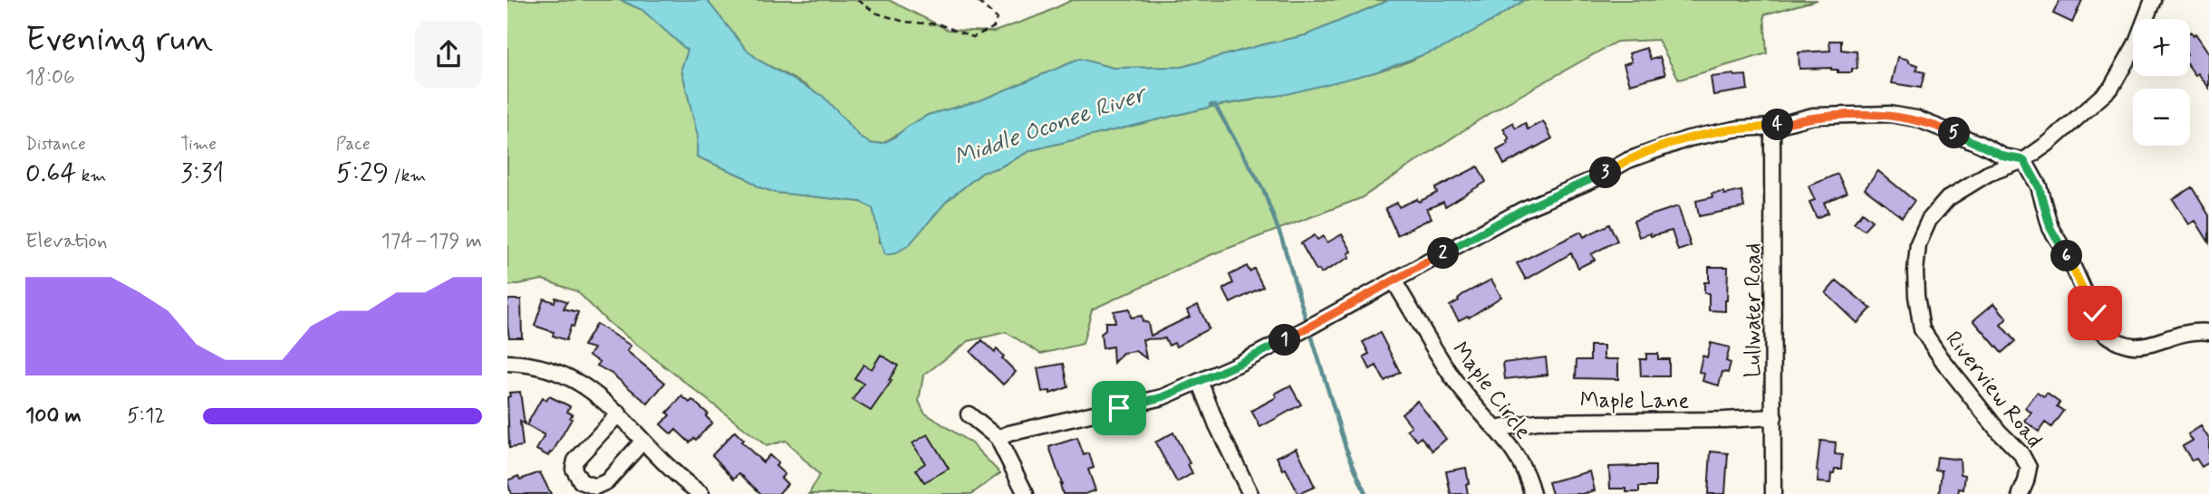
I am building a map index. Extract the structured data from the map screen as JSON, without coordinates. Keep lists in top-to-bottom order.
{
  "streets": {
    "street": [
      "Lullwater Road",
      "Riverview Road",
      "Maple Circle",
      "Maple Lane"
    ]
  },
  "crossings": [
    ["Lullwater Road", "Maple Lane"],
    ["Maple Circle", "Maple Lane"]
  ],
  "water": ["Middle Oconee River"],
  "page": {
    "heading": ["Evening run", "18:06"],
    "map_buttons": ["+", "−"],
    "stats": [
      ["Distance", "0.64 km"],
      ["Time", "3:31"],
      ["Pace", "5:29 /km"]
    ],
    "pins": [
      "4",
      "5",
      "3",
      "2",
      "6",
      "1"
    ],
    "chart": ["Elevation", "174–179 m"],
    "list": [
      {
        "name": "100 m",
        "note": "5:12"
      }
    ]
  }
}
